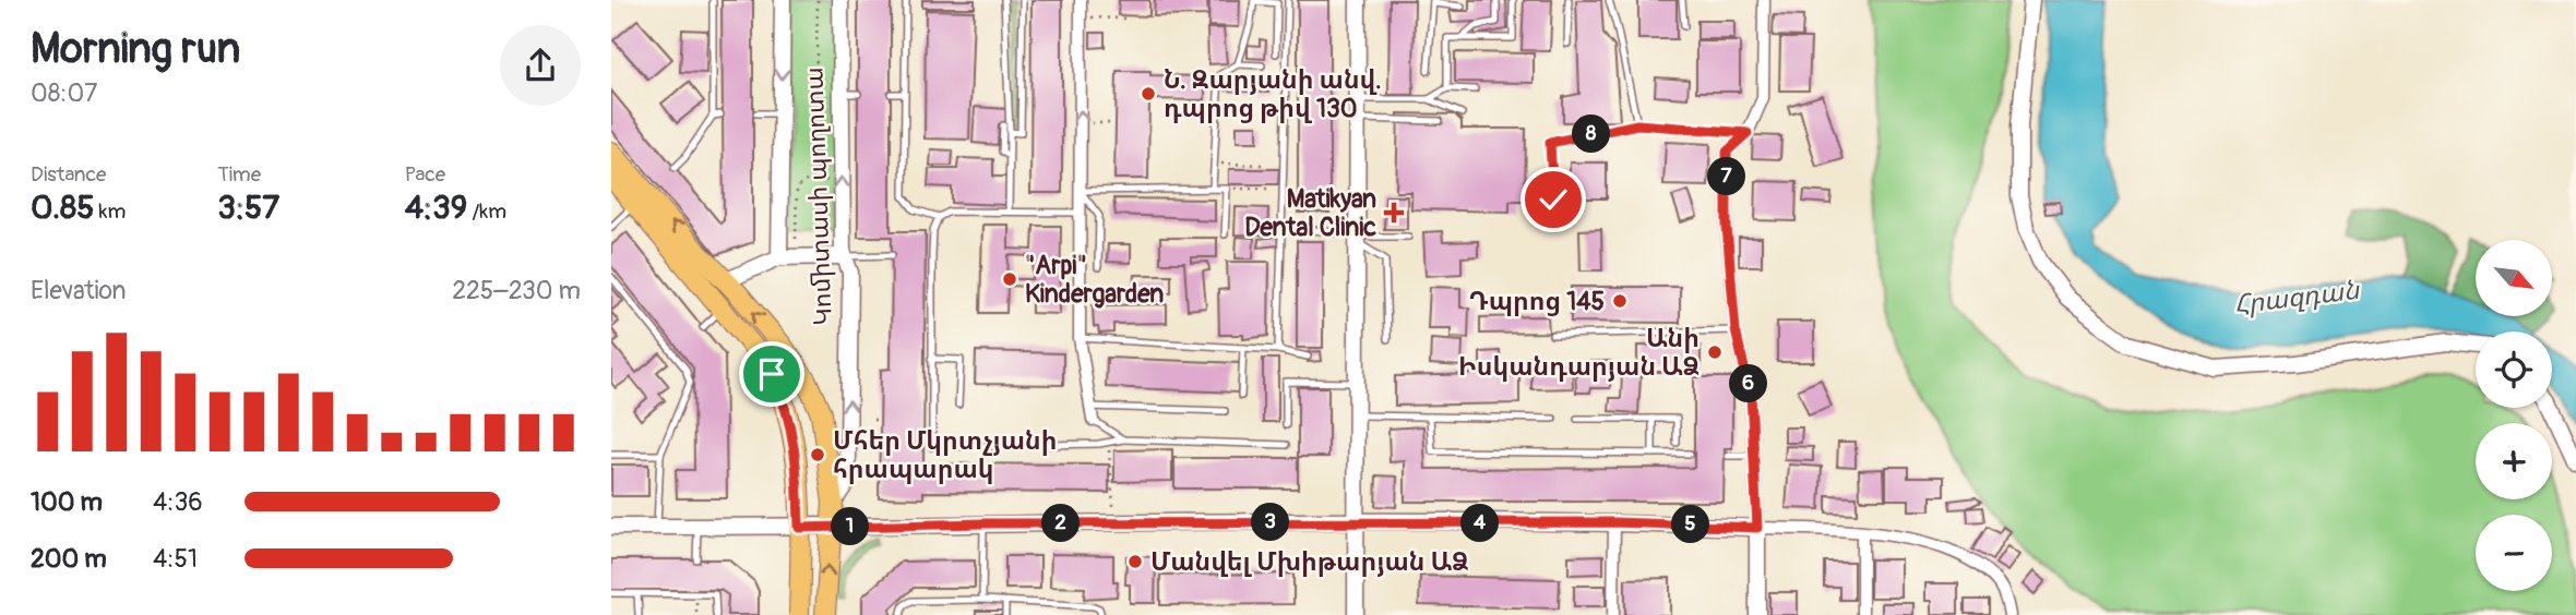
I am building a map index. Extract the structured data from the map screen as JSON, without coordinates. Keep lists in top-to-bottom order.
{
  "streets": {
    "main road": ["Կոմիտասի պողոտա"]
  },
  "water": ["Հրազդան"],
  "places": {
    "other": [
      "Ն. Զարյանի անվ. դպրոց թիվ 130",
      "\"Arpi\" Kindergarden",
      "Դպրոց 145",
      "Անի Իսկանդարյան ԱՁ",
      "Մհեր Մկրտչյանի հրապարակ",
      "Մանվել Մխիթարյան ԱՁ"
    ],
    "health": ["Matikyan Dental Clinic"]
  },
  "north": "bottom right",
  "page": {
    "heading": ["Morning run", "08:07"],
    "pins": [
      "8",
      "7",
      "6",
      "3",
      "2",
      "4",
      "5",
      "1"
    ],
    "stats": [
      ["Distance", "0.85 km"],
      ["Time", "3:57"],
      ["Pace", "4:39 /km"]
    ],
    "map_buttons": ["+", "−"],
    "chart": ["Elevation", "225–230 m"],
    "list": [
      {
        "name": "100 m",
        "note": "4:36"
      },
      {
        "name": "200 m",
        "note": "4:51"
      }
    ]
  }
}
